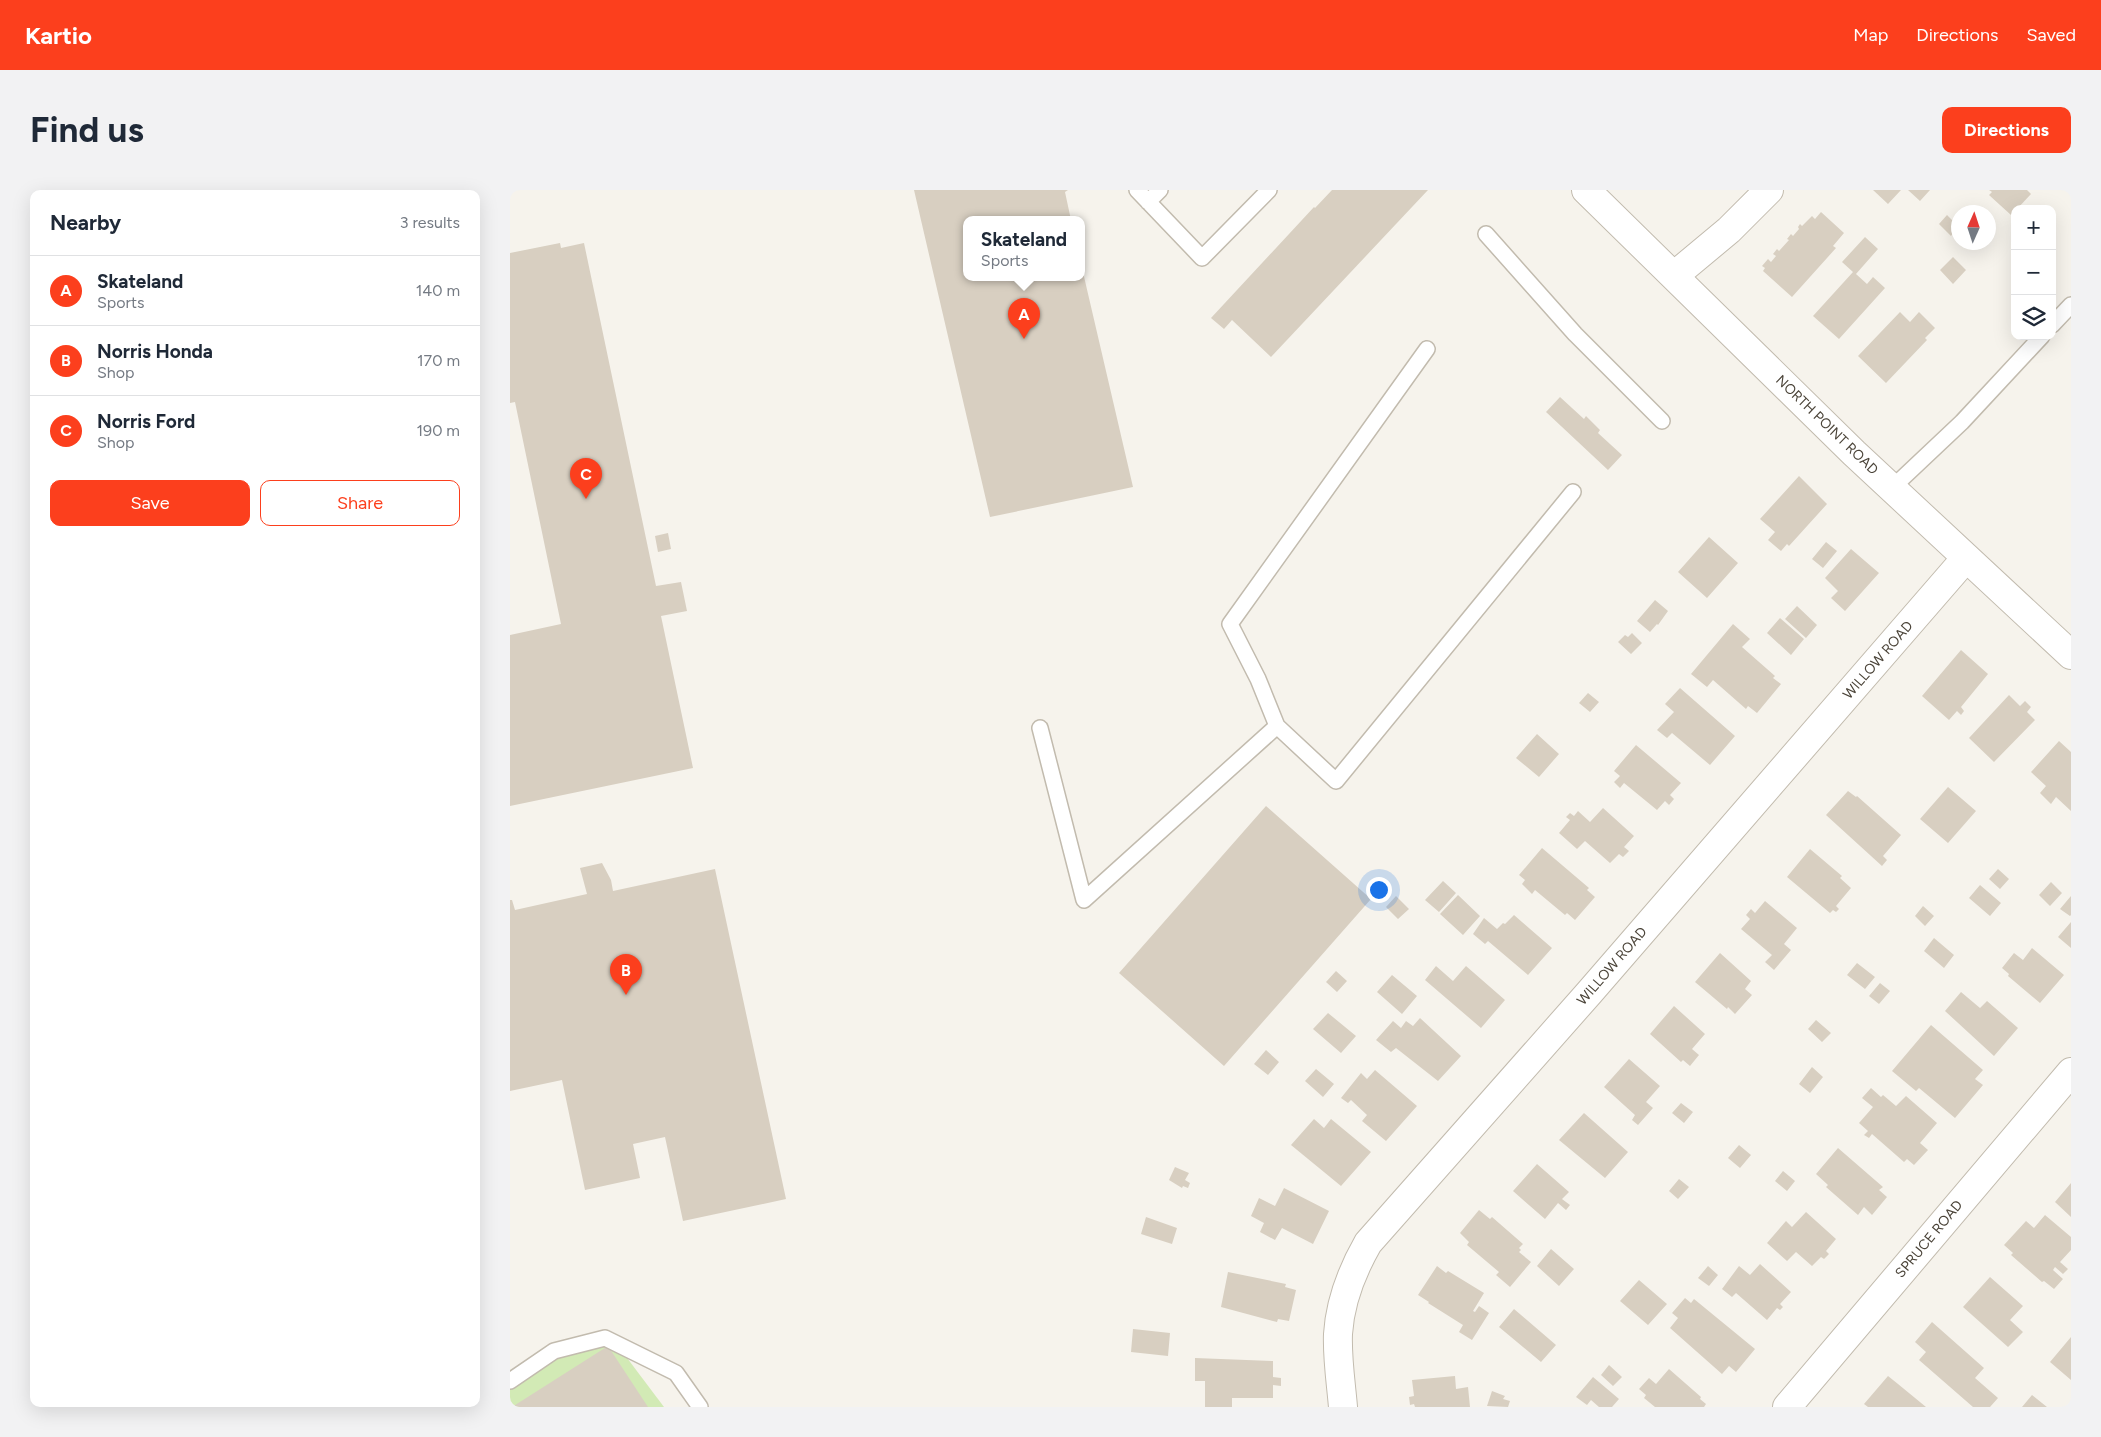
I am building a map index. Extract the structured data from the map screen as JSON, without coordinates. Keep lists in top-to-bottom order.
{
  "streets": {
    "street": ["NORTH POINT ROAD", "WILLOW ROAD", "SPRUCE ROAD"]
  },
  "crossings": [
    ["NORTH POINT ROAD", "WILLOW ROAD"]
  ],
  "north": "top",
  "page": {
    "header": "Kartio",
    "nav": ["Map", "Directions", "Saved"],
    "buttons": [
      "Directions",
      ["Save", "Share"]
    ],
    "title": "Find us",
    "heading": ["Nearby", "3 results"],
    "map_buttons": ["+", "−"],
    "popup": ["Skateland", "Sports"],
    "list": [
      {
        "mark": "A",
        "name": "Skateland",
        "note": "Sports",
        "value": "140 m"
      },
      {
        "mark": "B",
        "name": "Norris Honda",
        "note": "Shop",
        "value": "170 m"
      },
      {
        "mark": "C",
        "name": "Norris Ford",
        "note": "Shop",
        "value": "190 m"
      }
    ],
    "pins": ["A", "C", "B"]
  }
}
